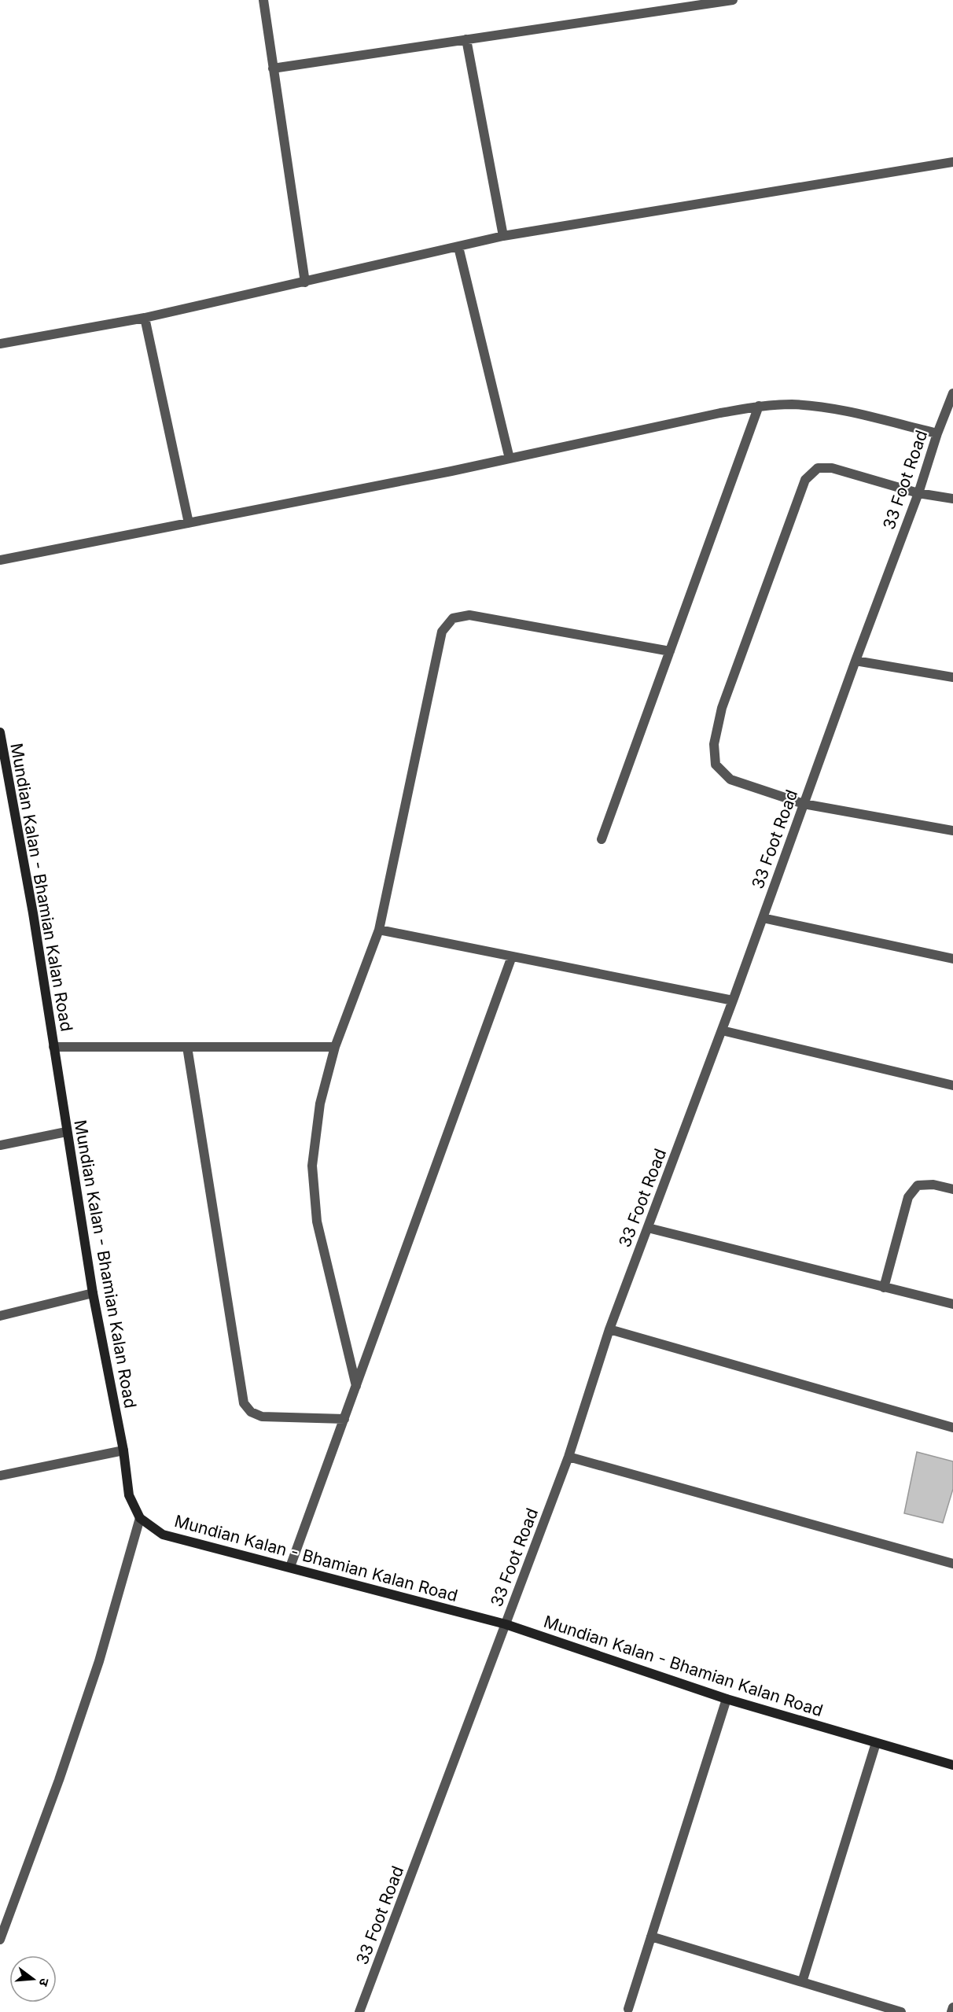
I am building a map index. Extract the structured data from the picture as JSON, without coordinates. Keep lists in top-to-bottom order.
{
  "streets": {
    "street": ["33 Foot Road", "Mundian Kalan - Bhamian Kalan Road"]
  },
  "crossings": [
    ["33 Foot Road", "Mundian Kalan - Bhamian Kalan Road"]
  ],
  "north": "right"
}
